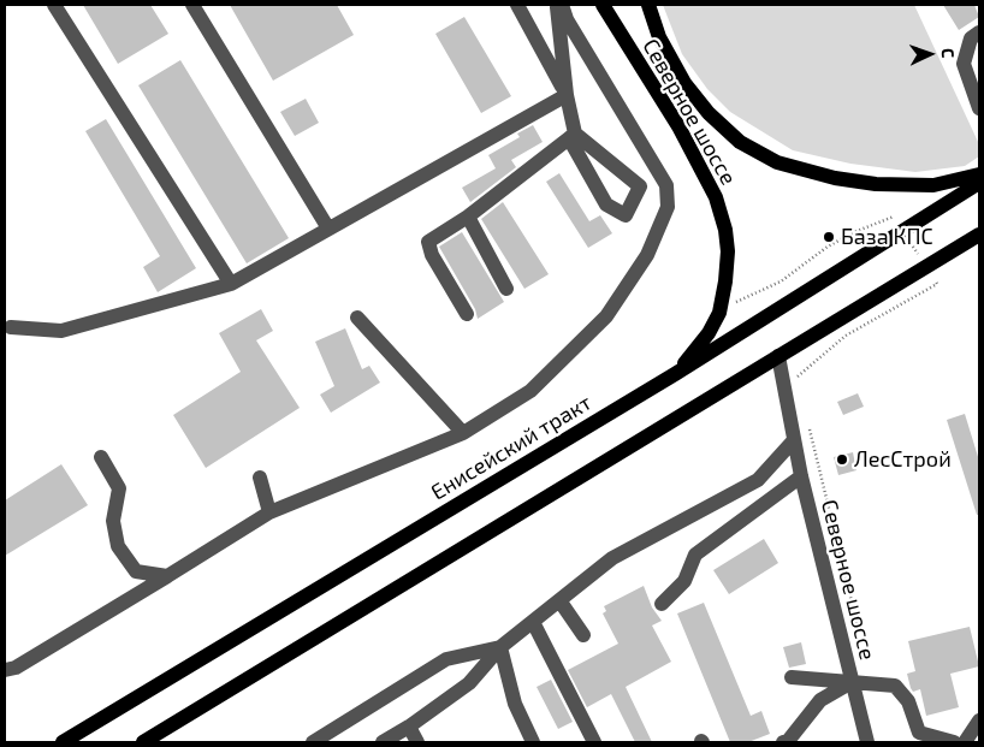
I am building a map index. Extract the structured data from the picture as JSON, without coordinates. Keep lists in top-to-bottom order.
{
  "streets": {
    "main road": ["Северное шоссе", "Енисейский тракт"]
  },
  "crossings": [
    ["Северное шоссе", "Енисейский тракт"]
  ],
  "places": ["База КПС", "ЛесСтрой"],
  "north": "right"
}
